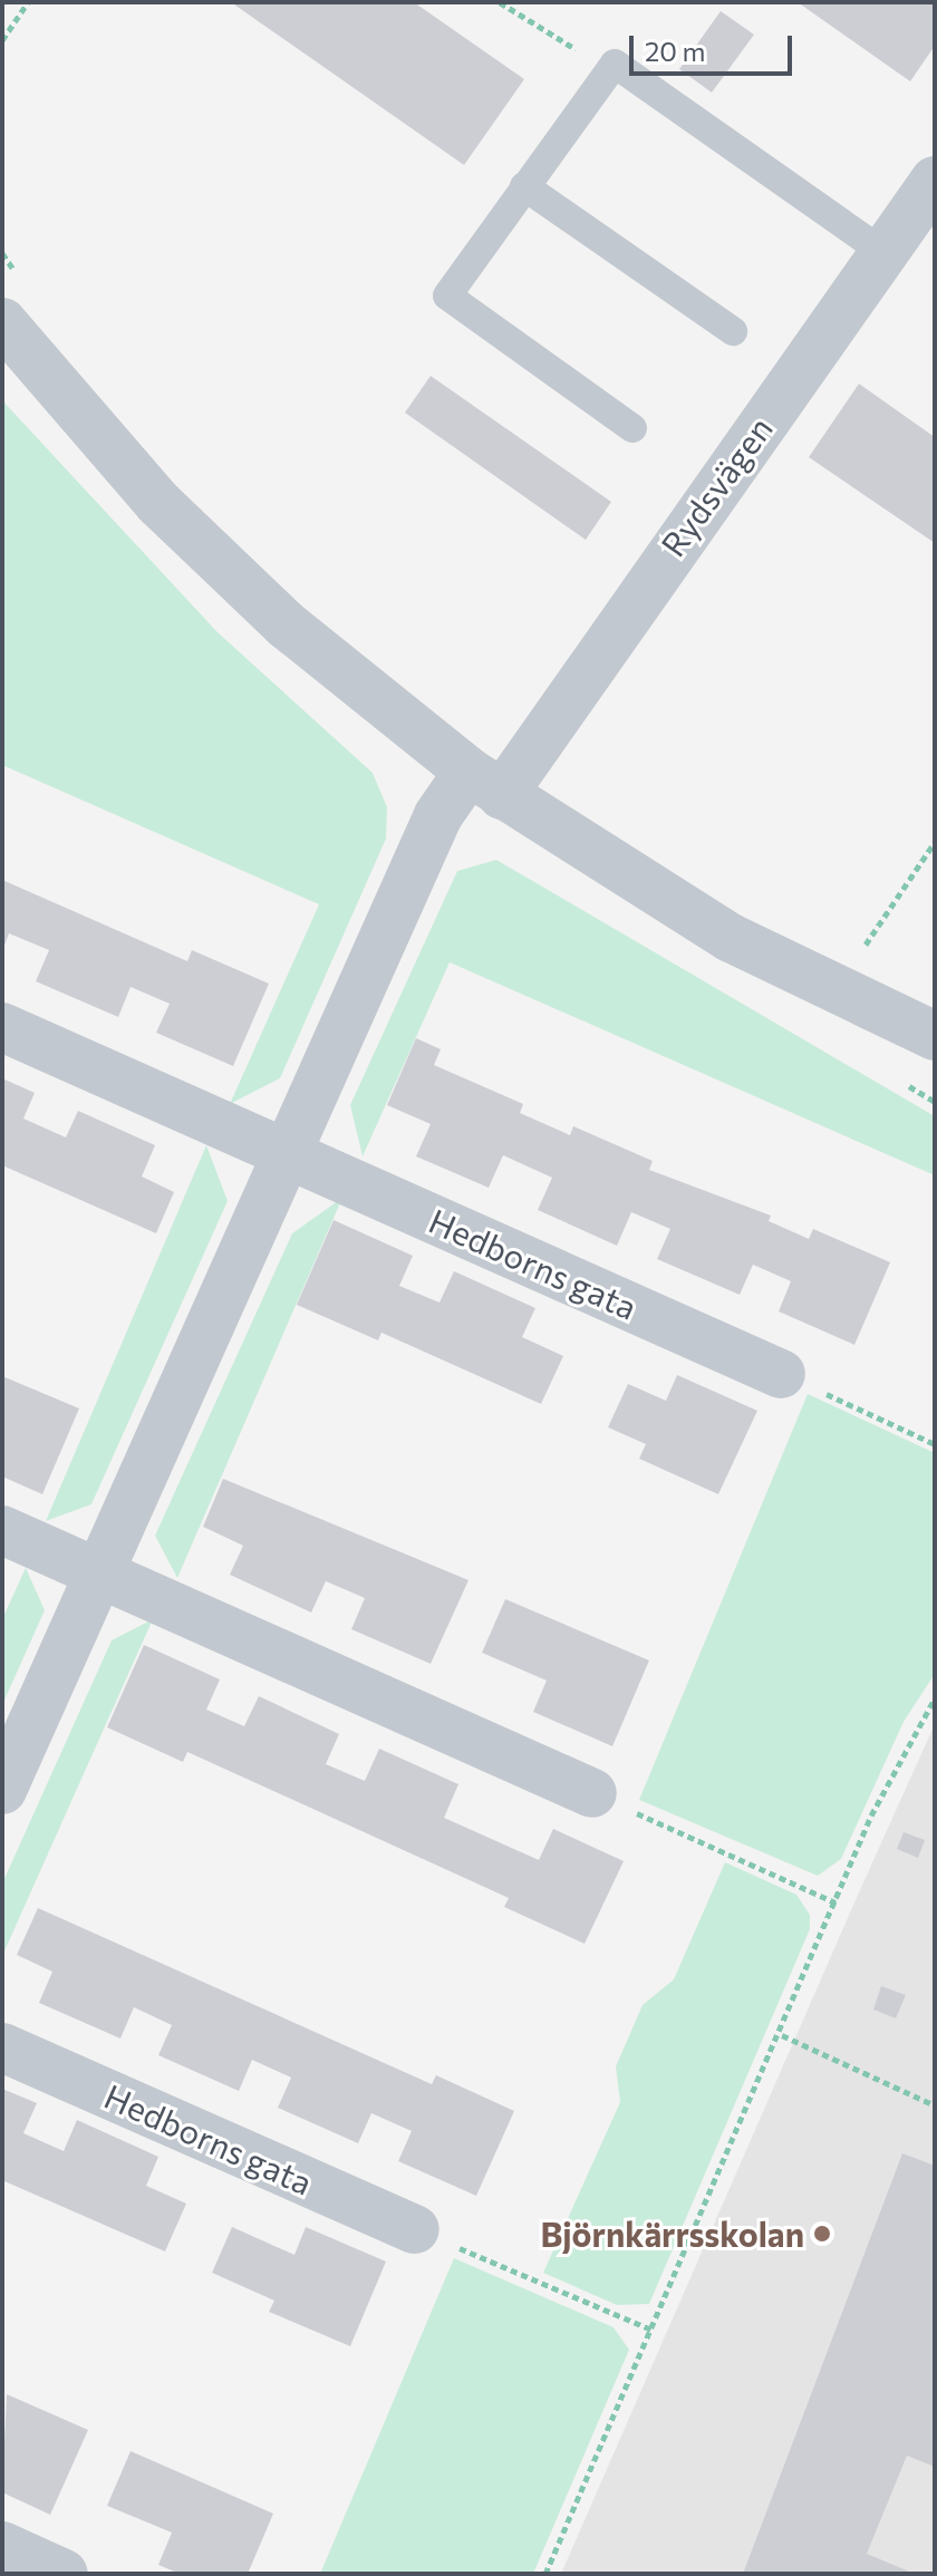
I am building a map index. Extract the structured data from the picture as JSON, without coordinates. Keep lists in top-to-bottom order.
{
  "streets": {
    "street": ["Rydsvägen", "Hedborns gata"]
  },
  "places": ["Björnkärrsskolan"],
  "scale_bar": "20 m"
}
